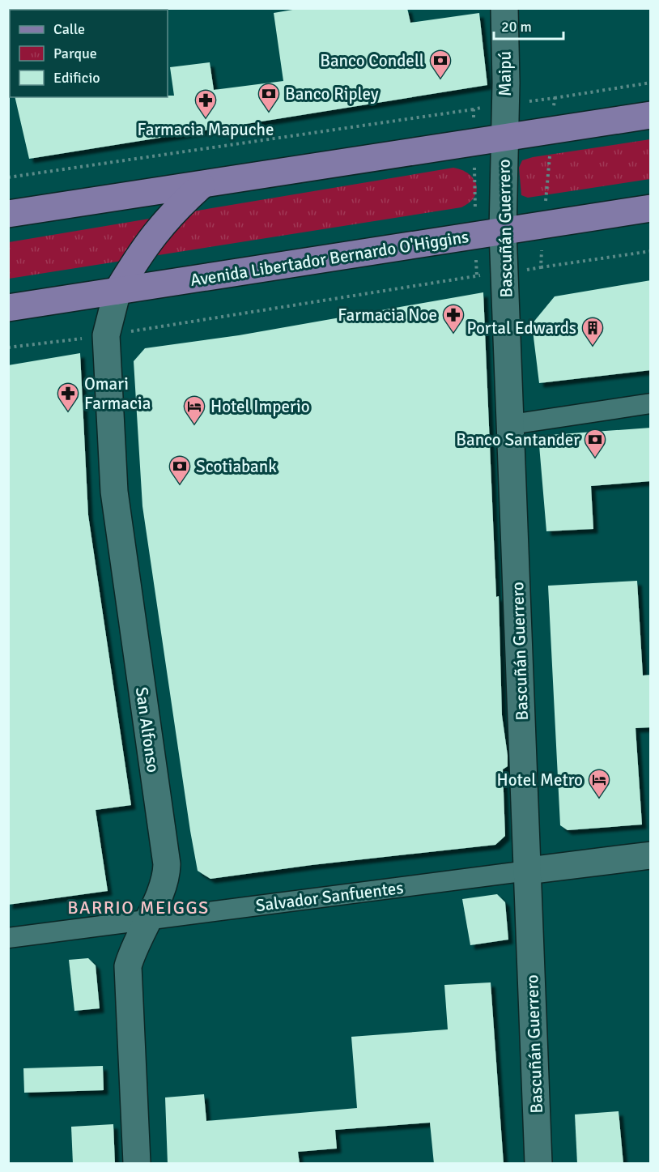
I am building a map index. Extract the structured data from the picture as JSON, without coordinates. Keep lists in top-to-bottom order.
{
  "streets": {
    "main road": ["Avenida Libertador Bernardo O'Higgins"],
    "street": [
      "Maipú",
      "Bascuñán Guerrero",
      "San Alfonso",
      "Salvador Sanfuentes"
    ]
  },
  "crossings": [
    ["Maipú", "Bascuñán Guerrero"],
    ["Bascuñán Guerrero", "Avenida Libertador Bernardo O'Higgins"],
    ["Bascuñán Guerrero", "Salvador Sanfuentes"],
    ["Avenida Libertador Bernardo O'Higgins", "San Alfonso"],
    ["San Alfonso", "Salvador Sanfuentes"]
  ],
  "districts": ["BARRIO MEIGGS"],
  "places": {
    "bank": [
      "Banco Condell",
      "Banco Ripley",
      "Banco Santander",
      "Scotiabank"
    ],
    "pharmacy": ["Farmacia Mapuche", "Farmacia Noe", "Omari Farmacia"],
    "building": ["Portal Edwards"],
    "hotel": ["Hotel Imperio", "Hotel Metro"]
  },
  "legend": ["Calle", "Parque", "Edificio"],
  "scale_bar": "20 m"
}
